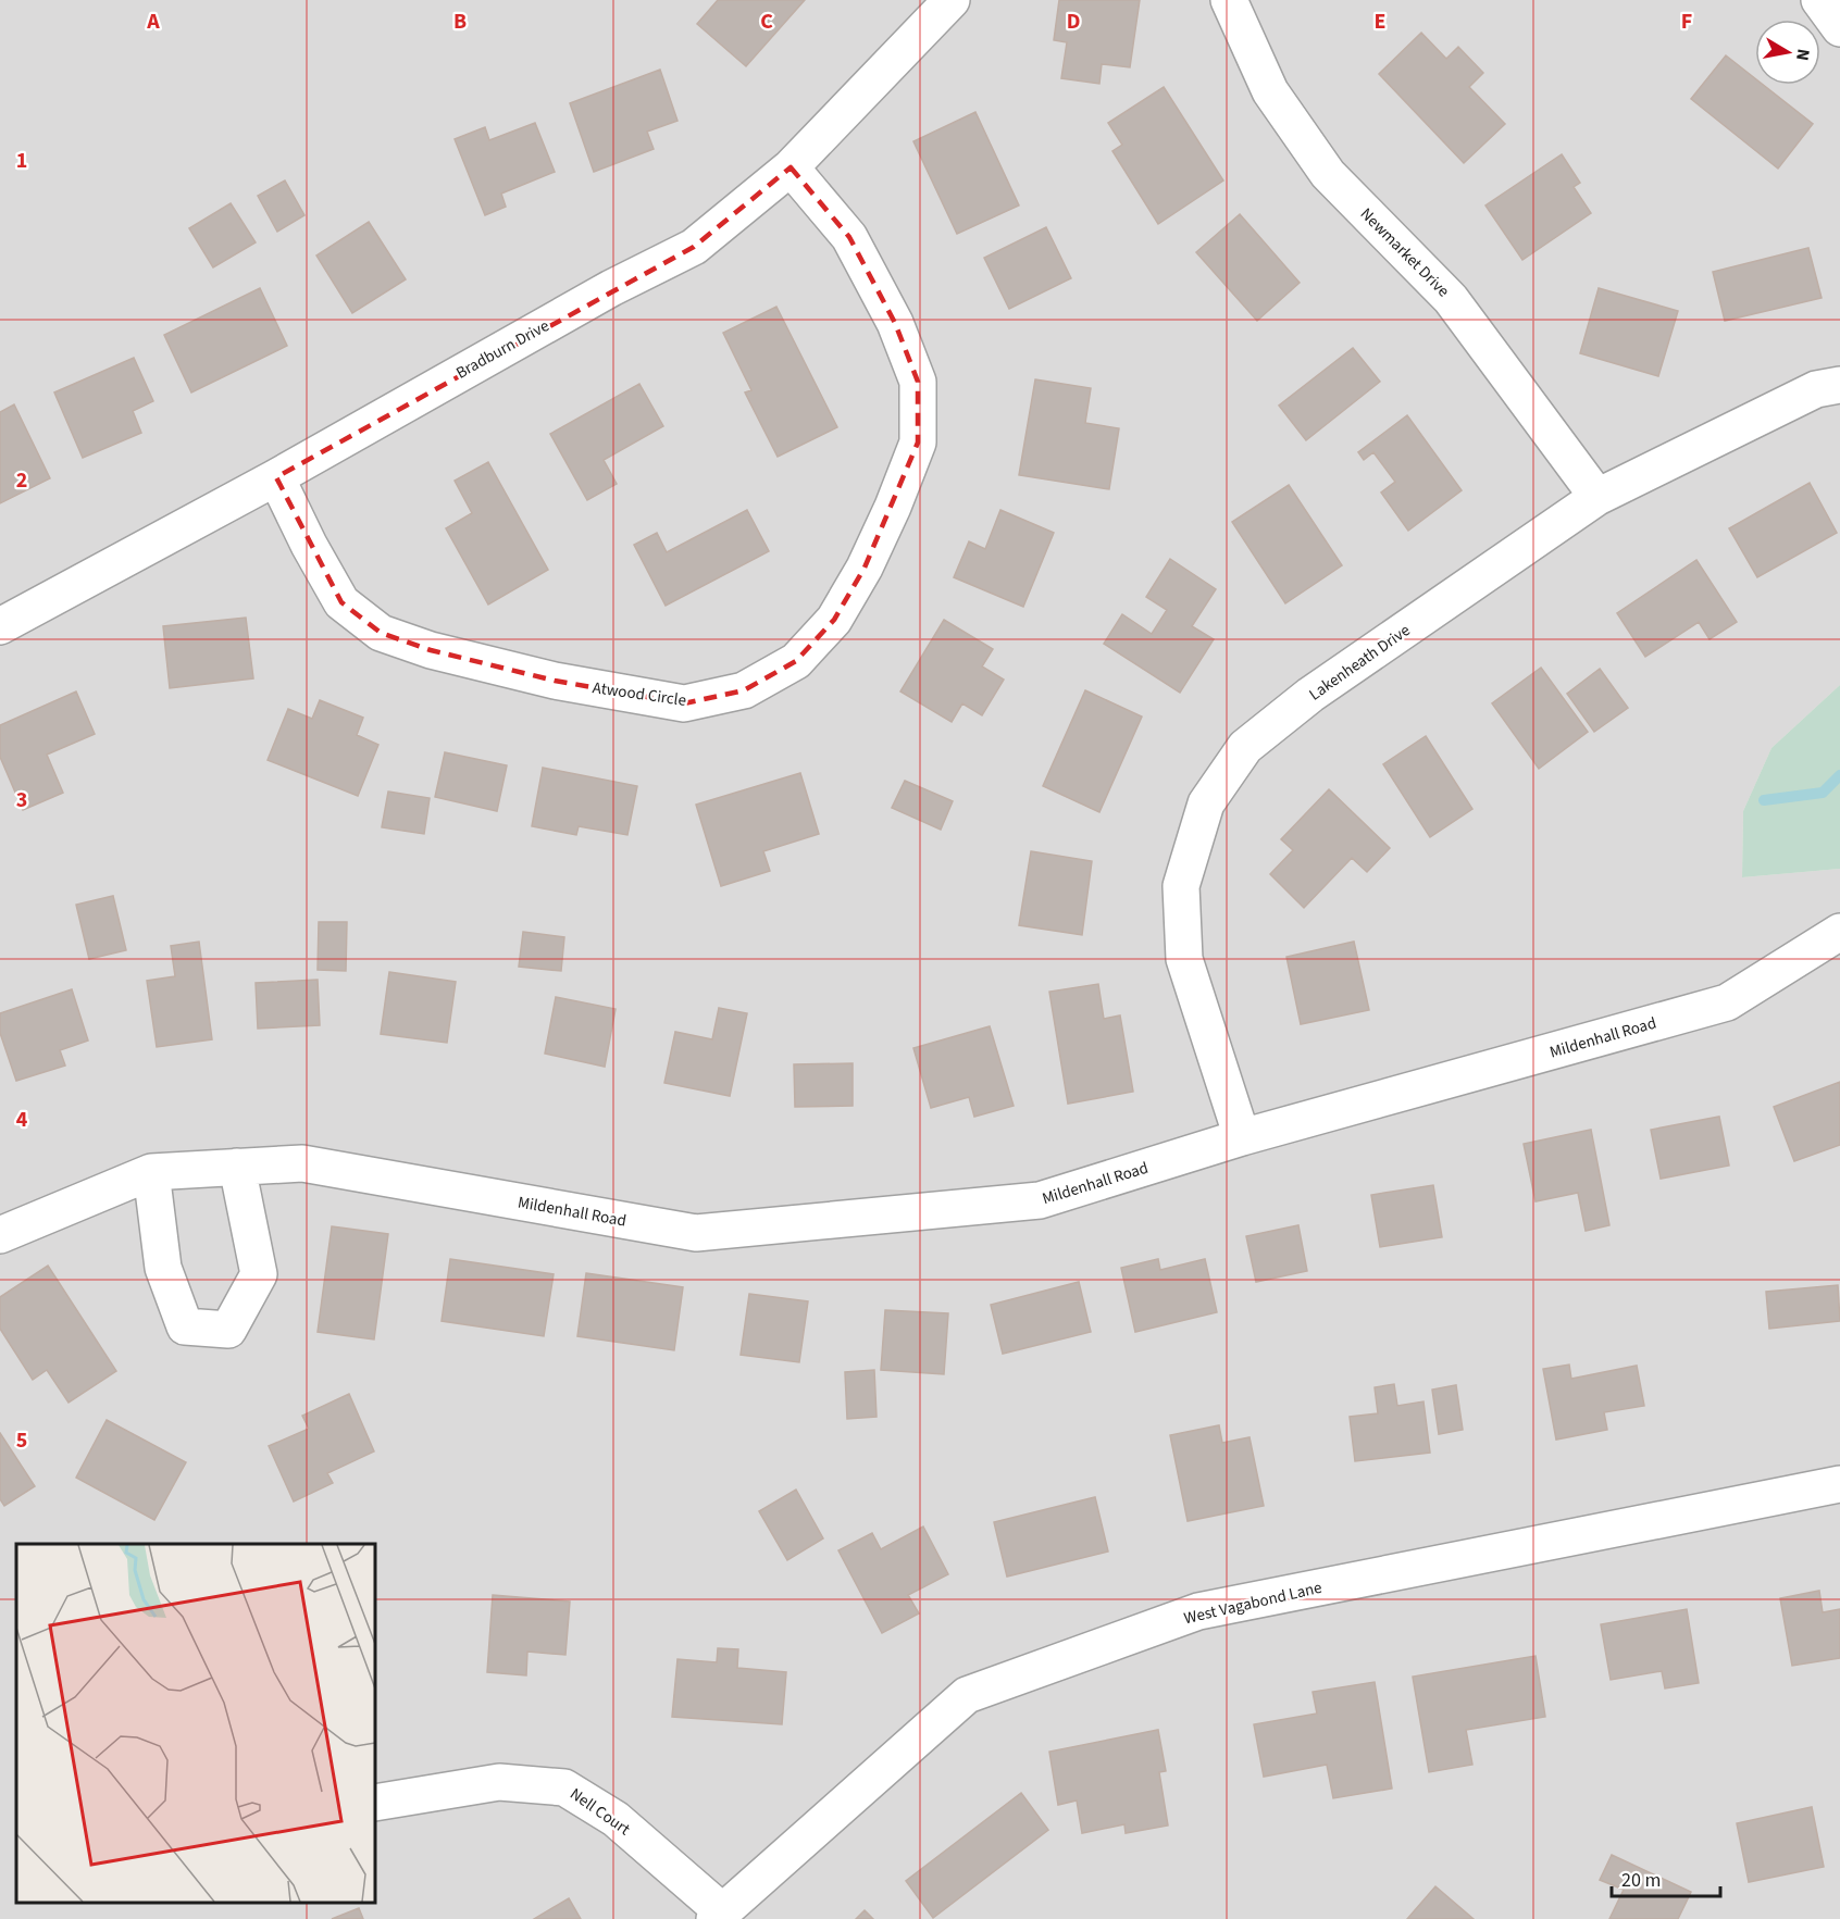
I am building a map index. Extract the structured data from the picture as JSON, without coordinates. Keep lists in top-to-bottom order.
{
  "streets": {
    "street": [
      "Newmarket Drive",
      "Bradburn Drive",
      "Lakenheath Drive",
      "Atwood Circle",
      "Mildenhall Road",
      "West Vagabond Lane",
      "Nell Court"
    ]
  },
  "crossings": [
    ["Newmarket Drive", "Lakenheath Drive"],
    ["Bradburn Drive", "Atwood Circle"],
    ["Lakenheath Drive", "Mildenhall Road"],
    ["West Vagabond Lane", "Nell Court"]
  ],
  "scale_bar": "20 m",
  "north": "right",
  "grid": {
    "columns": [
      "A",
      "B",
      "C",
      "D",
      "E",
      "F"
    ],
    "rows": [
      "1",
      "2",
      "3",
      "4",
      "5"
    ]
  }
}
